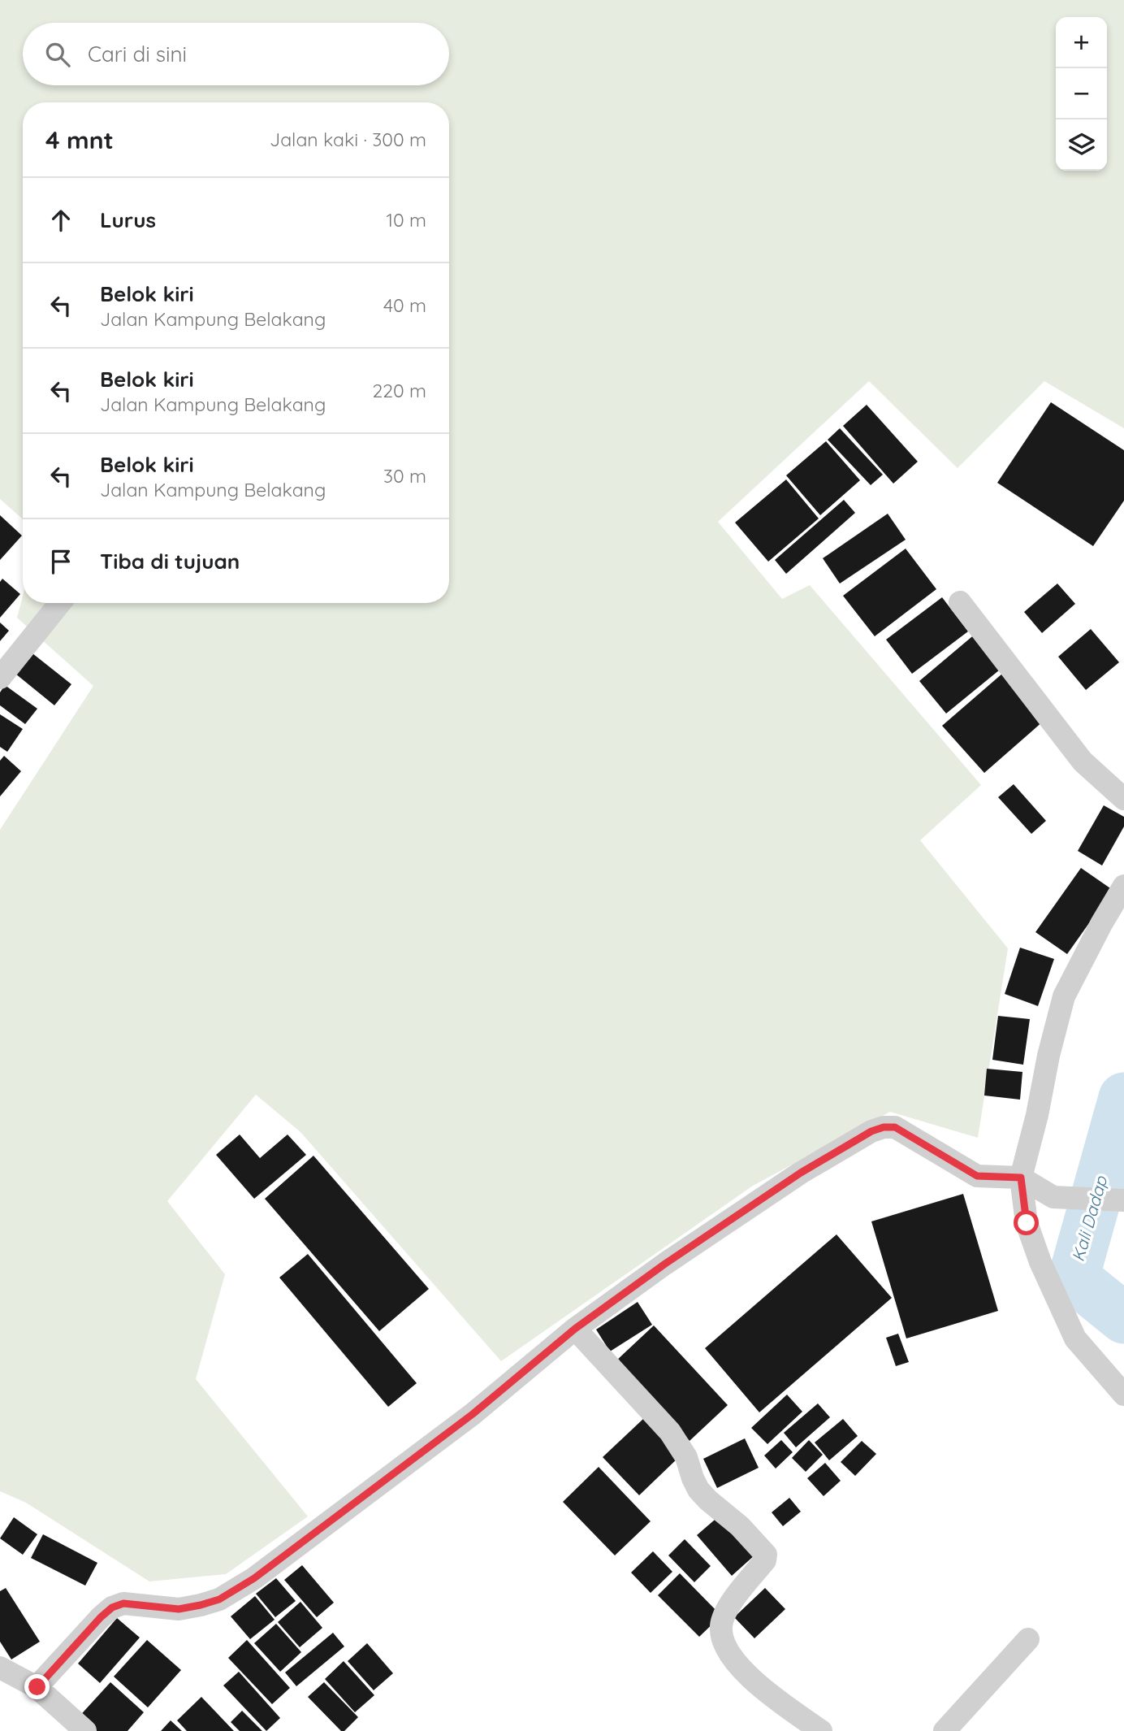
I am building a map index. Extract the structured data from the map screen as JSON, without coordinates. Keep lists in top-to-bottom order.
{
  "water": ["Kali Dadap"],
  "page": {
    "map_buttons": ["+", "−"],
    "search": "Cari di sini",
    "heading": ["4 mnt", "Jalan kaki · 300 m"],
    "list": [
      ["Lurus", "10 m"],
      ["Belok kiri", "Jalan Kampung Belakang", "40 m"],
      ["Belok kiri", "Jalan Kampung Belakang", "220 m"],
      ["Belok kiri", "Jalan Kampung Belakang", "30 m"],
      "Tiba di tujuan"
    ]
  }
}
